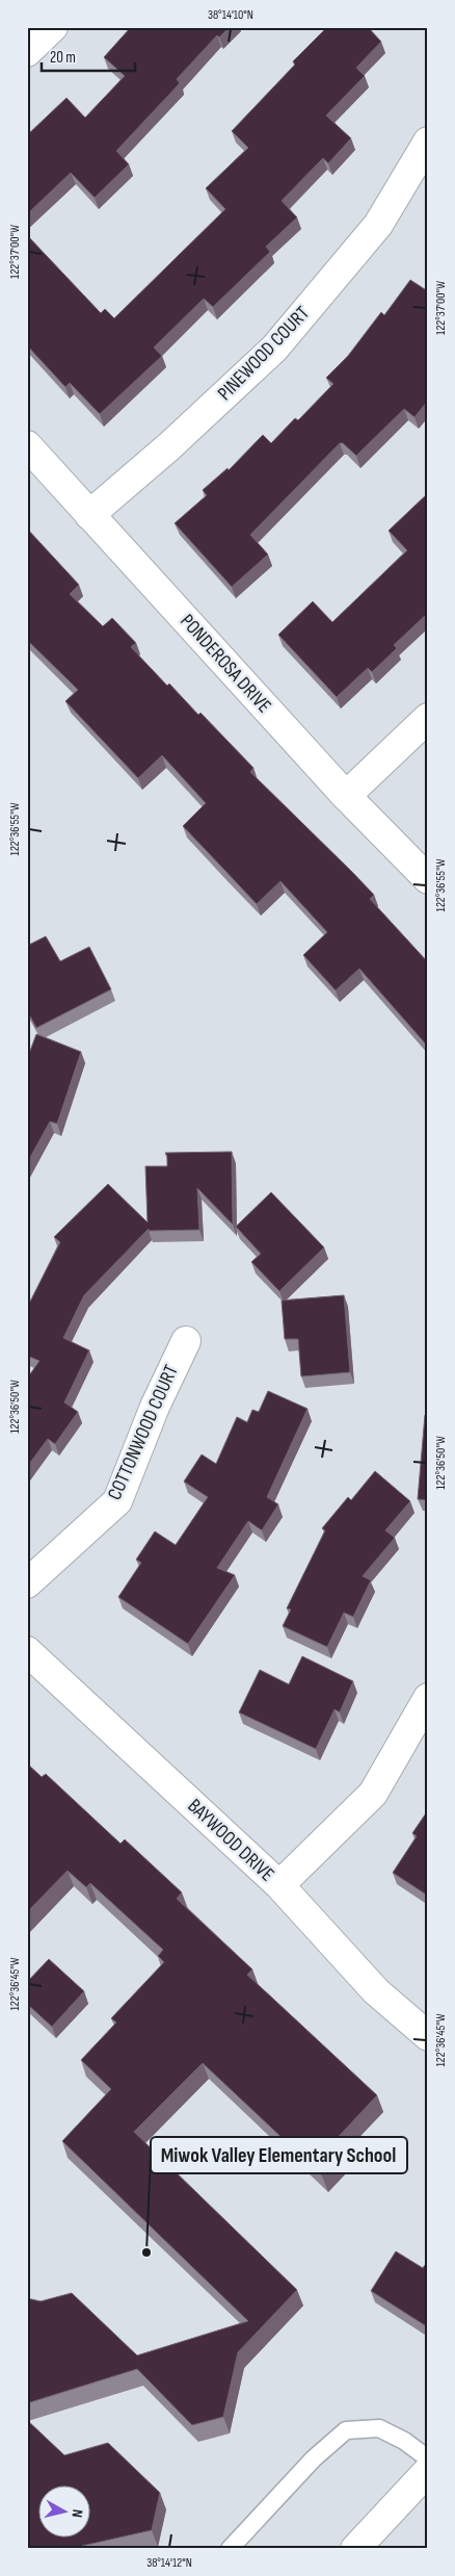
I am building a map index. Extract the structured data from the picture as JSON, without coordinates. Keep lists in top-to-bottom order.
{
  "streets": {
    "street": [
      "PINEWOOD COURT",
      "PONDEROSA DRIVE",
      "COTTONWOOD COURT",
      "BAYWOOD DRIVE"
    ]
  },
  "crossings": [
    ["PINEWOOD COURT", "PONDEROSA DRIVE"]
  ],
  "places": ["Miwok Valley Elementary School"],
  "scale_bar": "20 m",
  "north": "right",
  "coordinates": [
    "38°14'10\"N",
    "122°37'00\"W",
    "122°36'55\"W",
    "122°36'50\"W",
    "122°36'45\"W",
    "38°14'12\"N"
  ]
}
